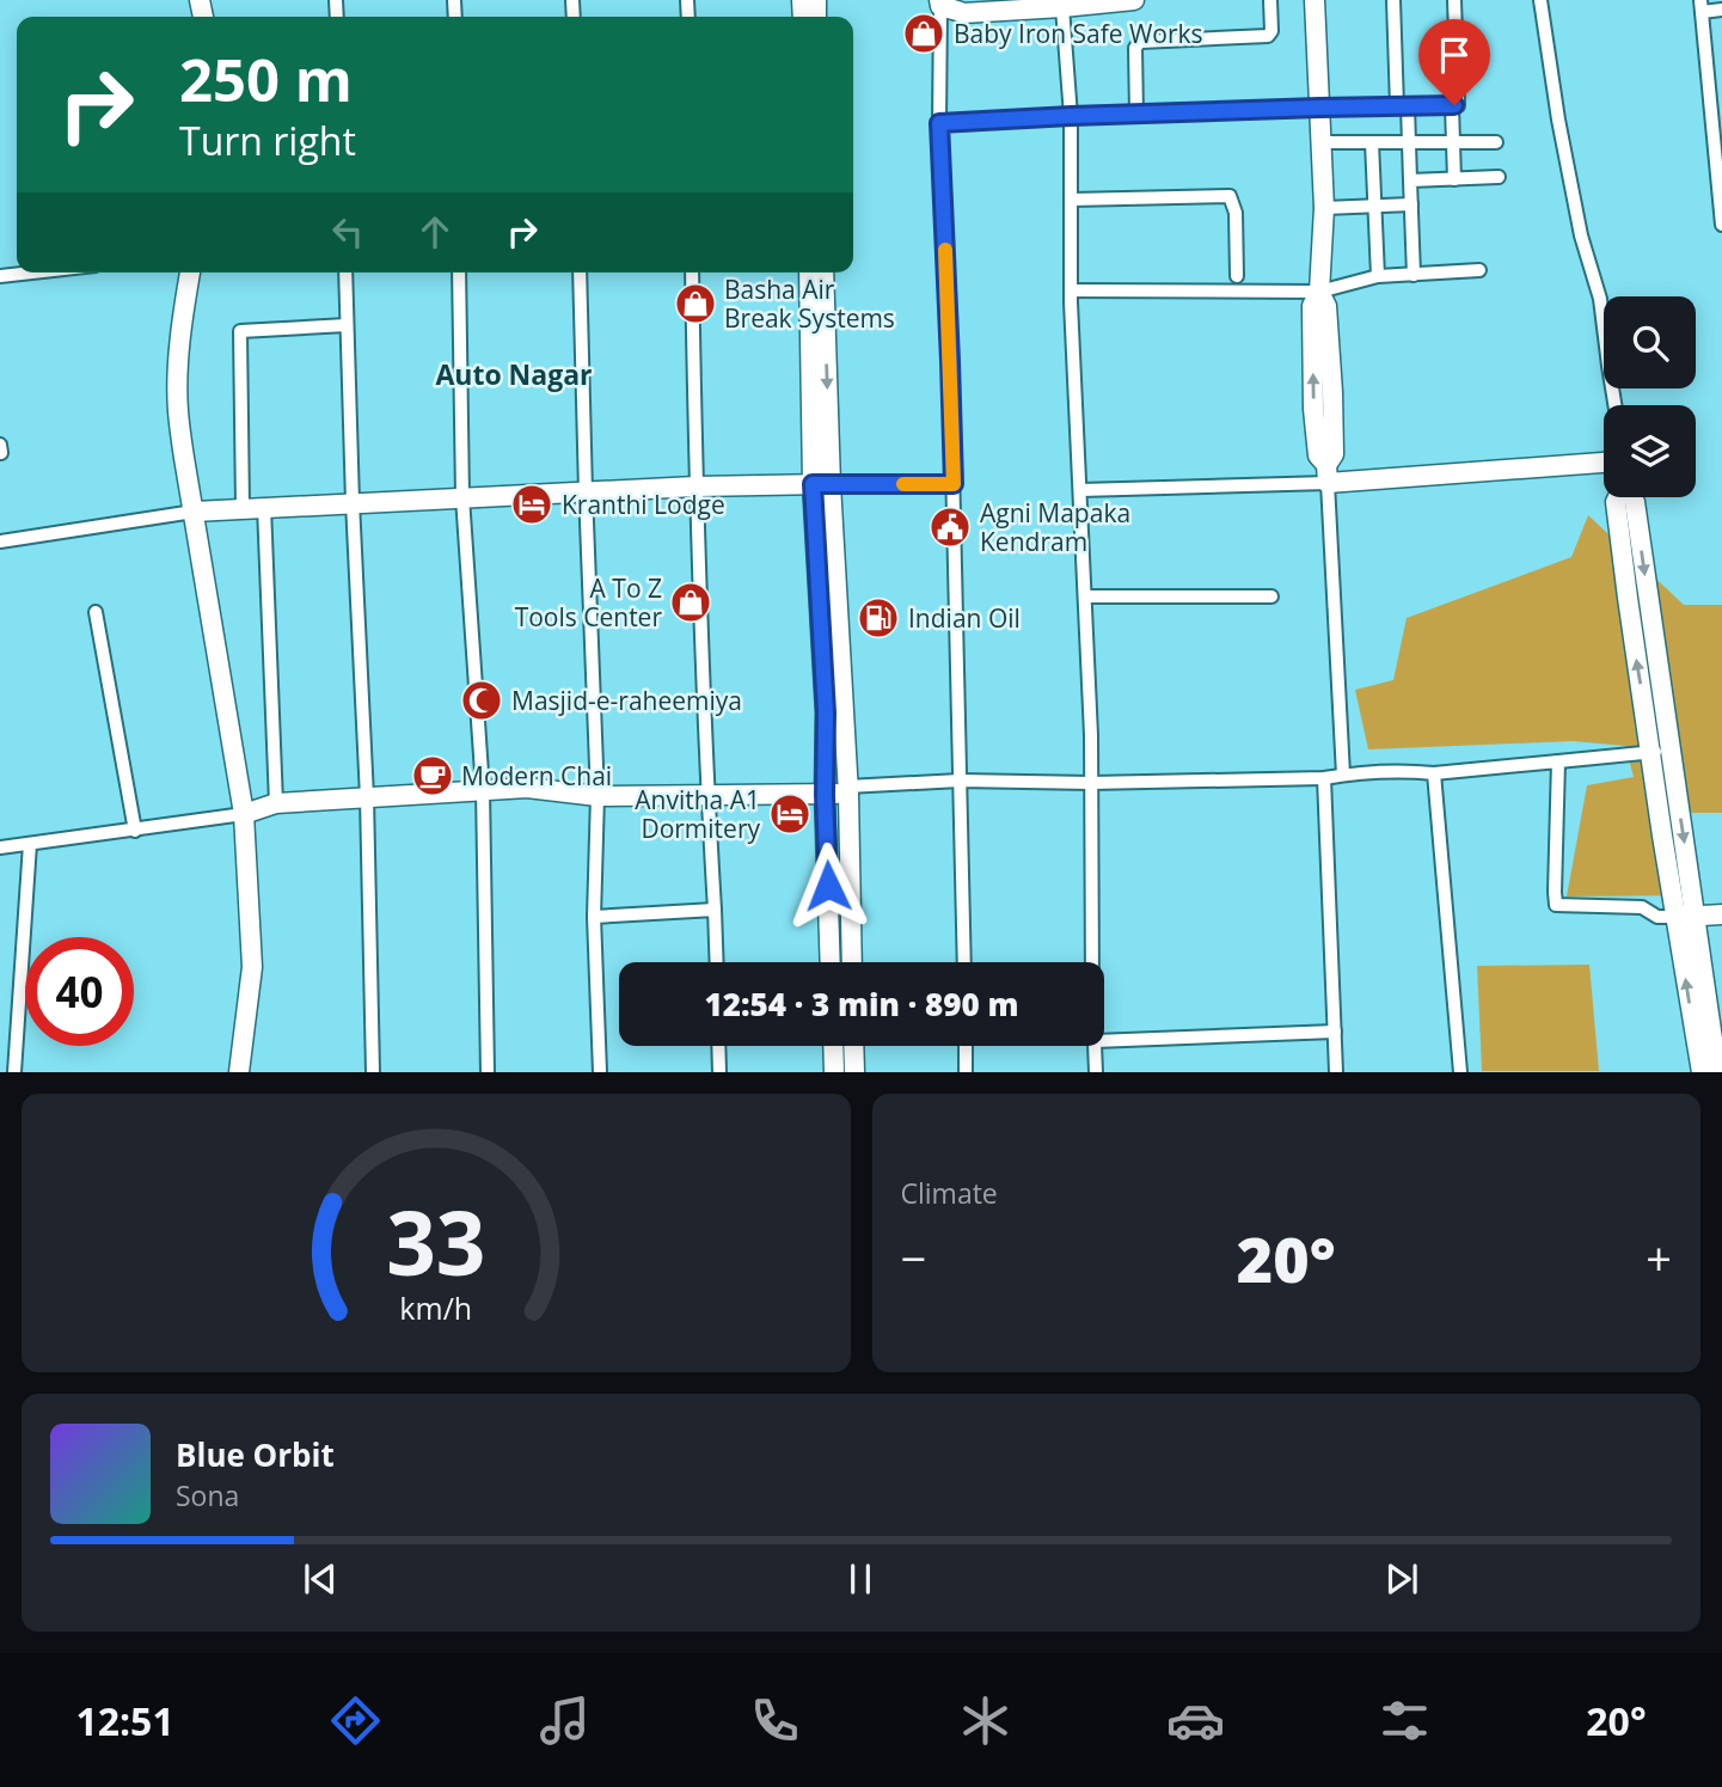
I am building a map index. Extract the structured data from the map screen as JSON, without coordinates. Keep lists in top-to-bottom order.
{
  "districts": ["Auto Nagar"],
  "places": {
    "shop": ["Baby Iron Safe Works", "Basha Air Break Systems", "A To Z Tools Center"],
    "hotel": ["Kranthi Lodge", "Anvitha A1 Dormitery"],
    "public building": ["Agni Mapaka Kendram"],
    "fuel station": ["Indian Oil"],
    "mosque": ["Masjid-e-raheemiya"],
    "cafe": ["Modern Chai"]
  },
  "page": {
    "turn": ["250 m", "Turn right"],
    "limit": "40",
    "trip": "12:54 · 3 min · 890 m",
    "tile": "Climate",
    "heat": ["−", "20°", "+"],
    "song": ["Blue Orbit", "Sona"],
    "tabs": ["12:51", "20°"],
    "gauge": ["33", "km/h"]
  }
}
